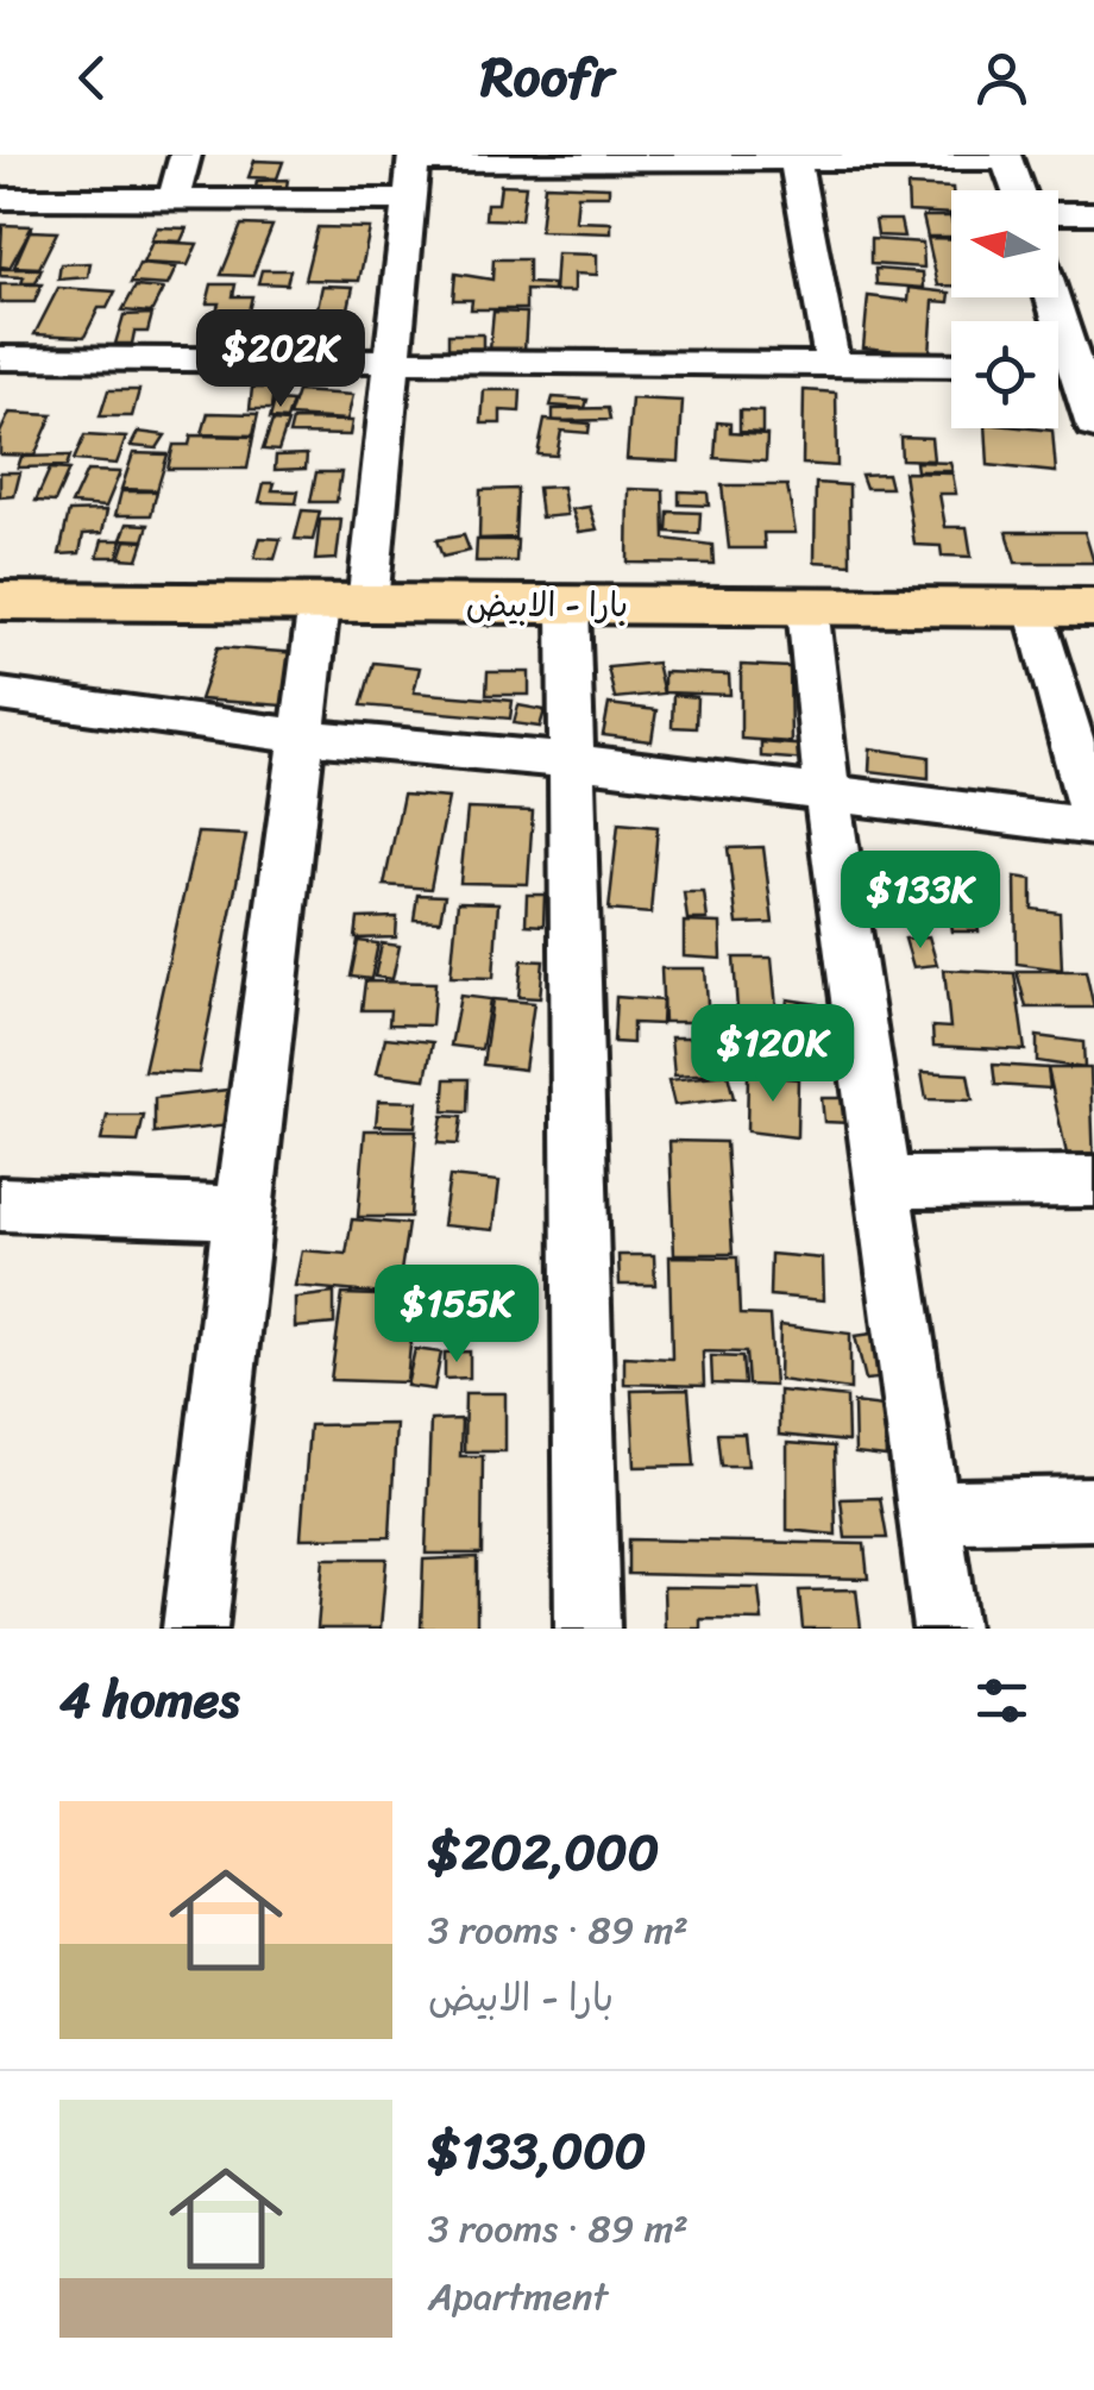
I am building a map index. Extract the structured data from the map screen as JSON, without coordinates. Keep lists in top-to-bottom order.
{
  "streets": {
    "main road": ["بارا - الابيض"]
  },
  "north": "left",
  "page": {
    "header": "Roofr",
    "price": [
      "$202K",
      "$133K",
      "$120K",
      "$155K"
    ],
    "heading": "4 homes",
    "list": [
      {
        "name": "$202,000",
        "note": "3 rooms · 89 m² · بارا - الابيض"
      },
      {
        "name": "$133,000",
        "note": "3 rooms · 89 m² · Apartment"
      }
    ]
  }
}
